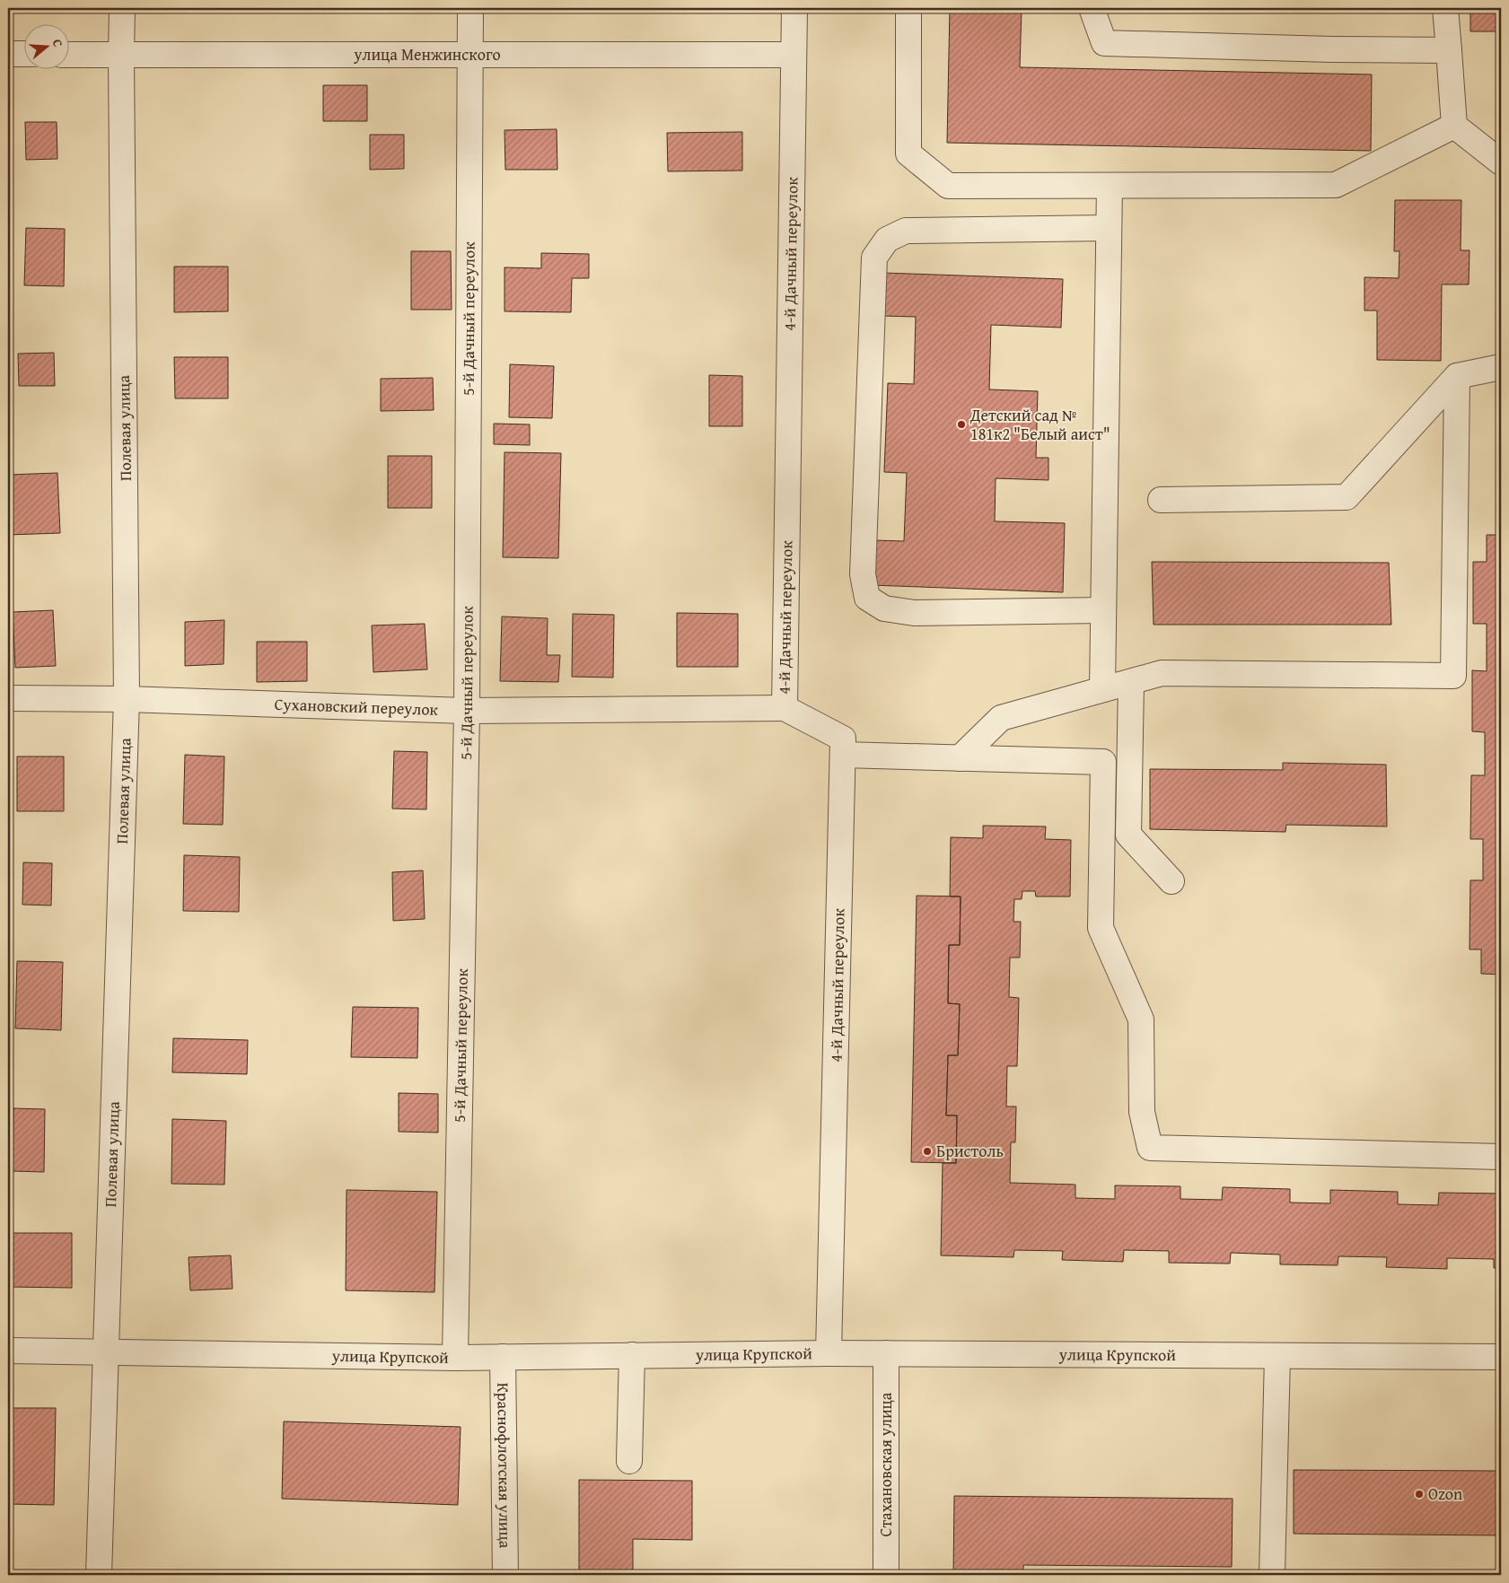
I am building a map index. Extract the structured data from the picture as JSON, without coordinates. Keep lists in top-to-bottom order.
{
  "streets": {
    "street": [
      "улица Менжинского",
      "4-й Дачный переулок",
      "5-й Дачный переулок",
      "Полевая улица",
      "Сухановский переулок",
      "улица Крупской",
      "Стахановская улица",
      "Краснофлотская улица"
    ]
  },
  "crossings": [
    ["улица Менжинского", "4-й Дачный переулок"],
    ["улица Менжинского", "5-й Дачный переулок"],
    ["улица Менжинского", "Полевая улица"],
    ["4-й Дачный переулок", "Сухановский переулок"],
    ["4-й Дачный переулок", "улица Крупской"],
    ["5-й Дачный переулок", "Сухановский переулок"],
    ["5-й Дачный переулок", "улица Крупской"],
    ["Полевая улица", "Сухановский переулок"],
    ["Полевая улица", "улица Крупской"],
    ["улица Крупской", "Стахановская улица"],
    ["улица Крупской", "Краснофлотская улица"]
  ],
  "places": ["Детский сад № 181к2 \"Белый аист\"", "Бристоль", "Ozon"],
  "north": "right"
}
